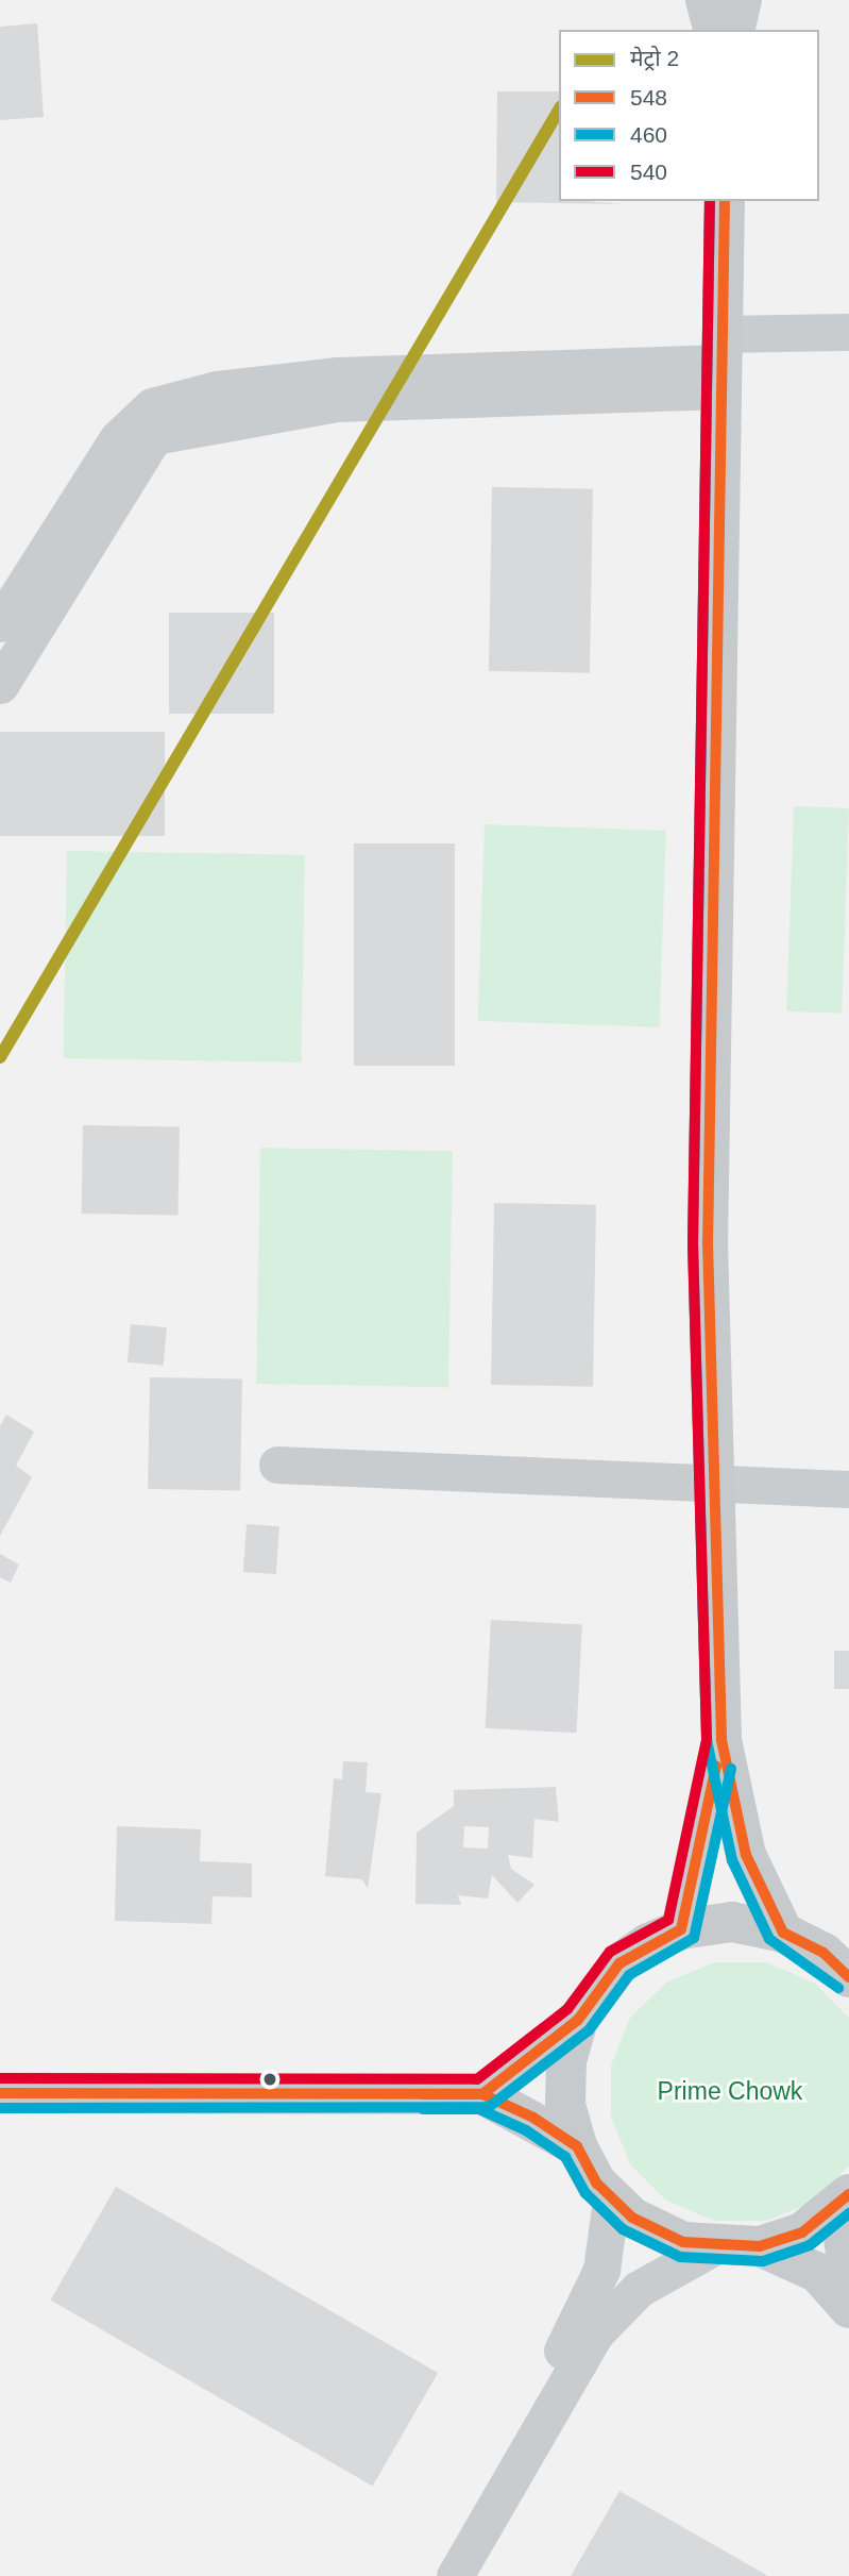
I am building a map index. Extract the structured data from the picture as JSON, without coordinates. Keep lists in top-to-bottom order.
{
  "parks": ["Prime Chowk"],
  "lines": [
    "metro line 2",
    "transit line 548",
    "transit line 460",
    "transit line 540"
  ],
  "legend": [
    "मेट्रो 2",
    "548",
    "460",
    "540"
  ]
}
